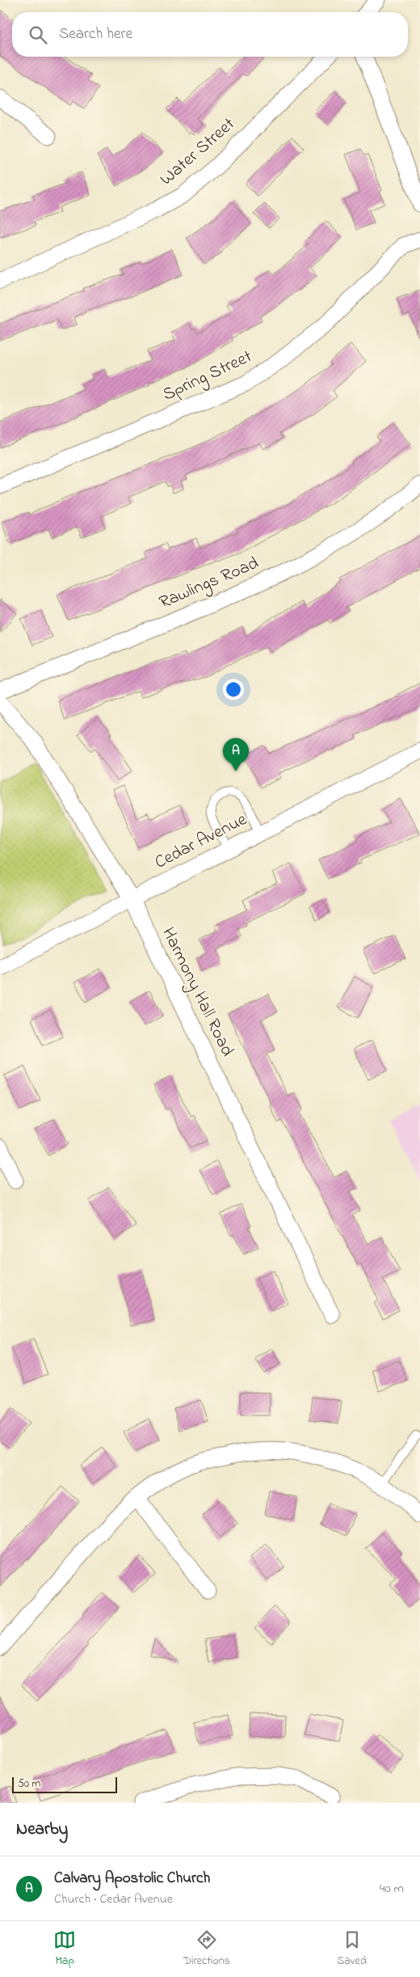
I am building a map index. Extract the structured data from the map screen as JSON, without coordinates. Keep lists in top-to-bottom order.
{
  "streets": {
    "street": [
      "Water Street",
      "Spring Street",
      "Rawlings Road",
      "Cedar Avenue",
      "Harmony Hall Road"
    ]
  },
  "crossings": [
    ["Cedar Avenue", "Harmony Hall Road"]
  ],
  "scale_bar": "50 m",
  "page": {
    "search": "Search here",
    "pins": "A",
    "scale": "50 m",
    "heading": "Nearby",
    "list": [
      {
        "mark": "A",
        "name": "Calvary Apostolic Church",
        "note": "Church · Cedar Avenue",
        "value": "40 m"
      }
    ],
    "nav": ["Map", "Directions", "Saved"]
  }
}
